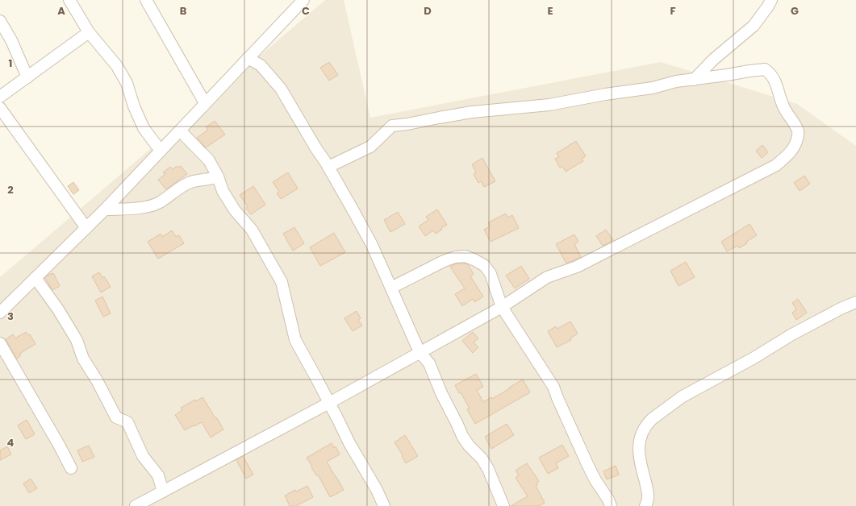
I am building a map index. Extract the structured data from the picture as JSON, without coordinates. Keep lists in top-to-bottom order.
{
  "grid": {
    "columns": [
      "A",
      "B",
      "C",
      "D",
      "E",
      "F",
      "G"
    ],
    "rows": [
      "1",
      "2",
      "3",
      "4"
    ]
  }
}
